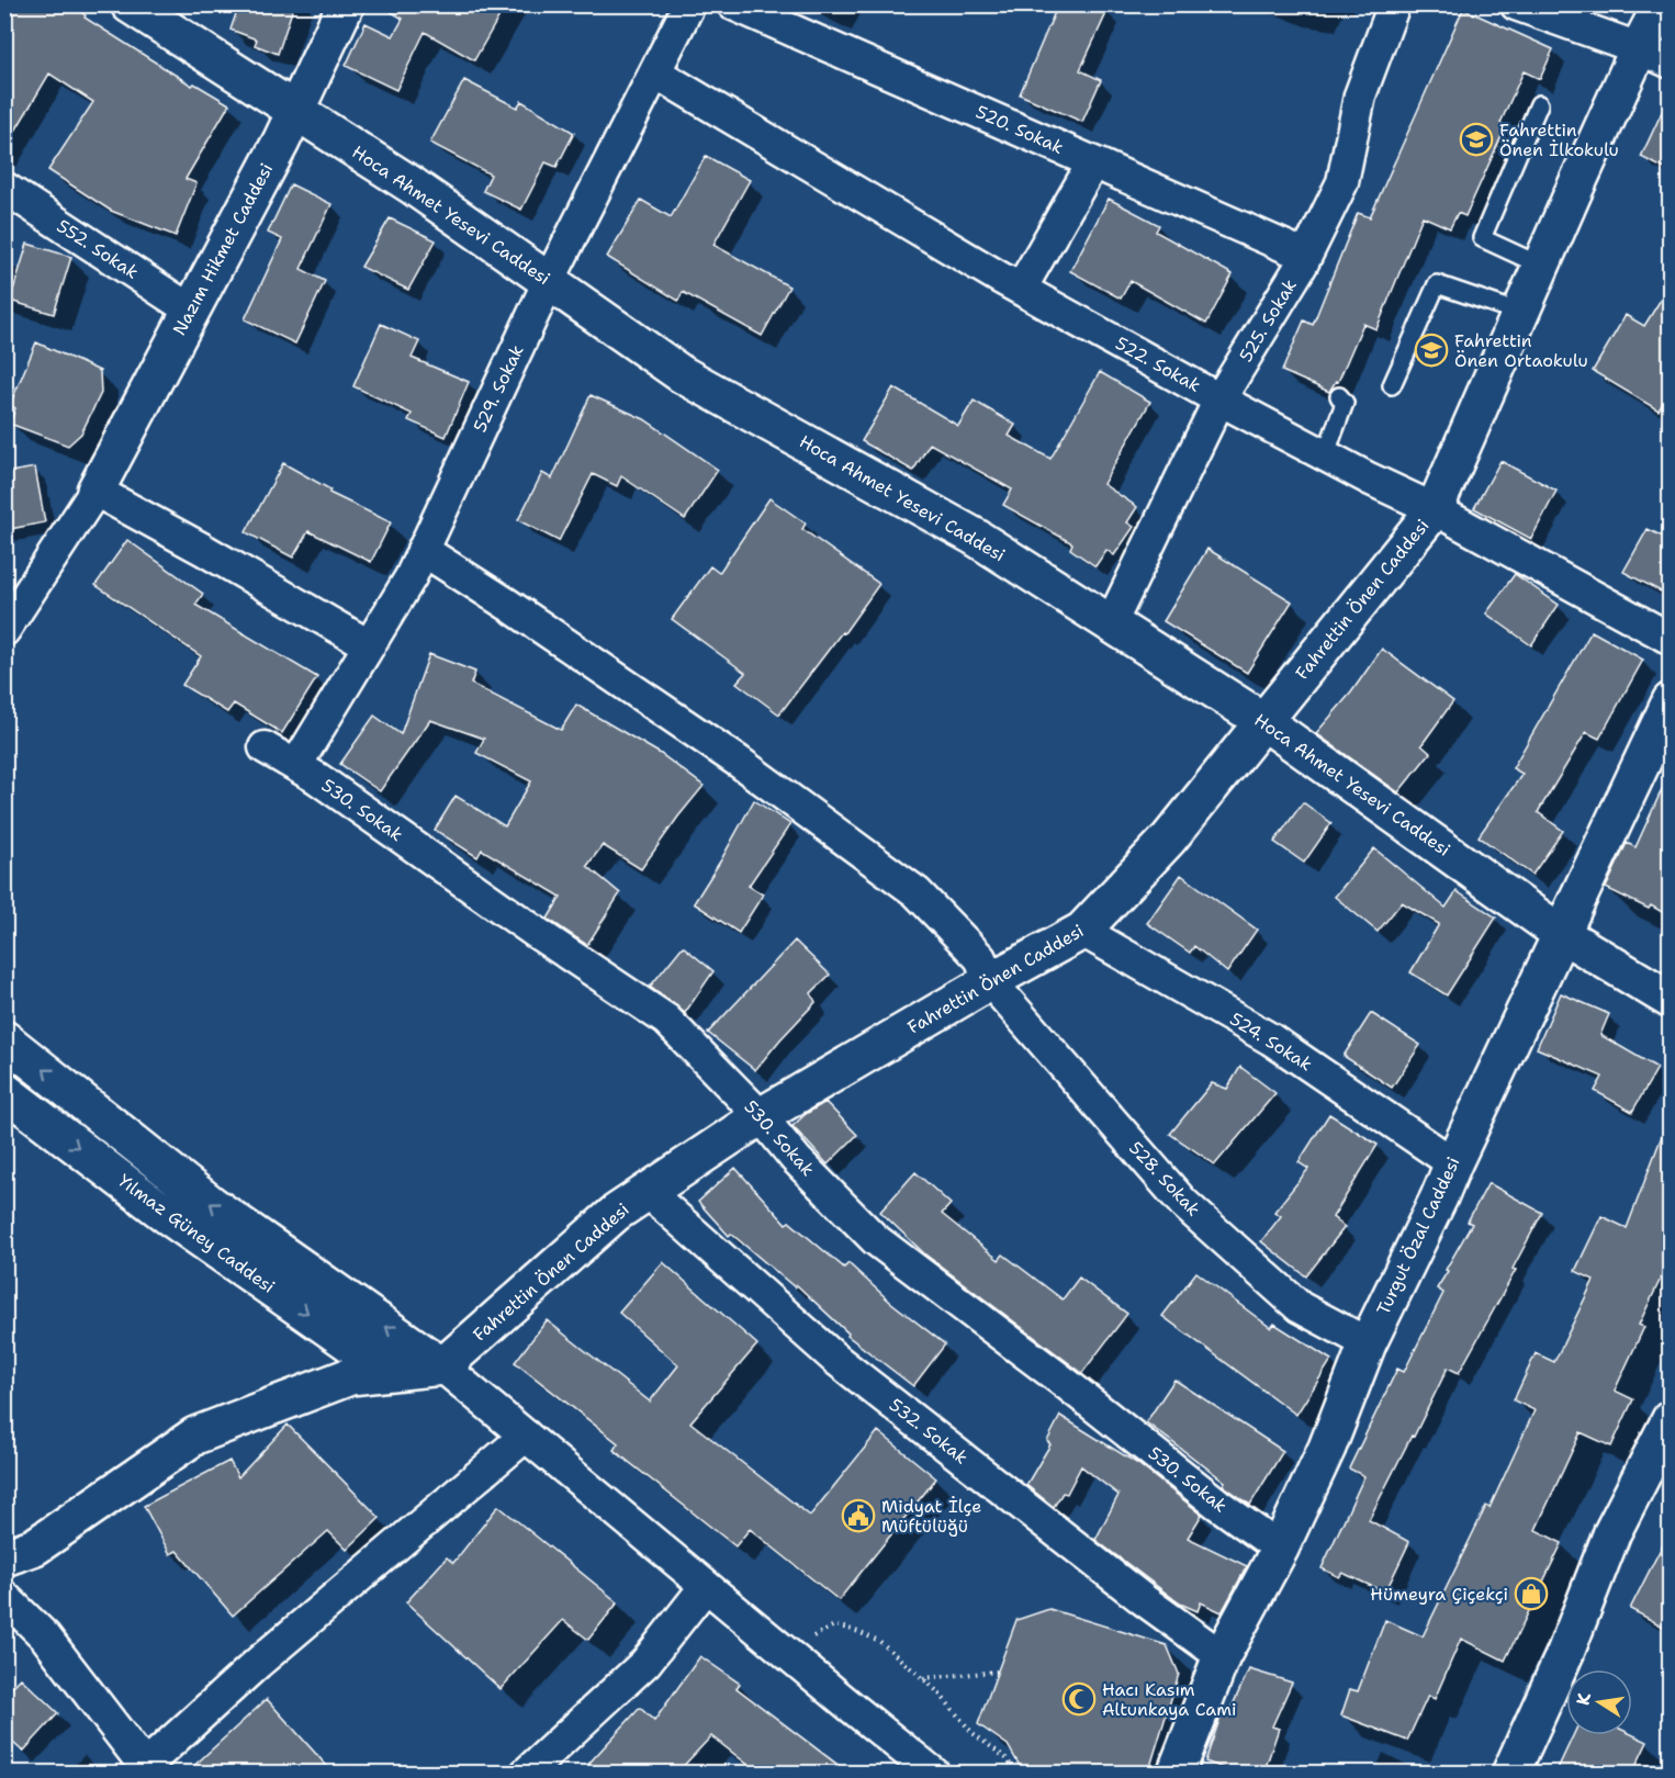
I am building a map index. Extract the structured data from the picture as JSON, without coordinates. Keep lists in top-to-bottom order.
{
  "streets": {
    "street": [
      "520. Sokak",
      "Hoca Ahmet Yesevi Caddesi",
      "552. Sokak",
      "Nazım Hikmet Caddesi",
      "525. Sokak",
      "522. Sokak",
      "529. Sokak",
      "Fahrettin Önen Caddesi",
      "530. Sokak",
      "524. Sokak",
      "528. Sokak",
      "Yılmaz Güney Caddesi",
      "Turgut Özal Caddesi",
      "532. Sokak"
    ]
  },
  "crossings": [
    ["520. Sokak", "525. Sokak"],
    ["Hoca Ahmet Yesevi Caddesi", "Nazım Hikmet Caddesi"],
    ["Hoca Ahmet Yesevi Caddesi", "525. Sokak"],
    ["Hoca Ahmet Yesevi Caddesi", "529. Sokak"],
    ["Hoca Ahmet Yesevi Caddesi", "Fahrettin Önen Caddesi"],
    ["Hoca Ahmet Yesevi Caddesi", "Turgut Özal Caddesi"],
    ["552. Sokak", "Nazım Hikmet Caddesi"],
    ["525. Sokak", "522. Sokak"],
    ["522. Sokak", "529. Sokak"],
    ["522. Sokak", "Fahrettin Önen Caddesi"],
    ["529. Sokak", "530. Sokak"],
    ["529. Sokak", "528. Sokak"],
    ["Fahrettin Önen Caddesi", "530. Sokak"],
    ["Fahrettin Önen Caddesi", "524. Sokak"],
    ["Fahrettin Önen Caddesi", "528. Sokak"],
    ["Fahrettin Önen Caddesi", "532. Sokak"],
    ["530. Sokak", "Turgut Özal Caddesi"],
    ["524. Sokak", "Turgut Özal Caddesi"],
    ["528. Sokak", "Turgut Özal Caddesi"],
    ["Turgut Özal Caddesi", "532. Sokak"]
  ],
  "places": {
    "school or university": ["Fahrettin Önen İlkokulu", "Fahrettin Önen Ortaokulu"],
    "public building": ["Midyat İlçe Müftülüğü"],
    "shop": ["Hümeyra Çiçekçi"],
    "mosque": ["Hacı Kasım Altunkaya Cami"]
  },
  "north": "left"
}
